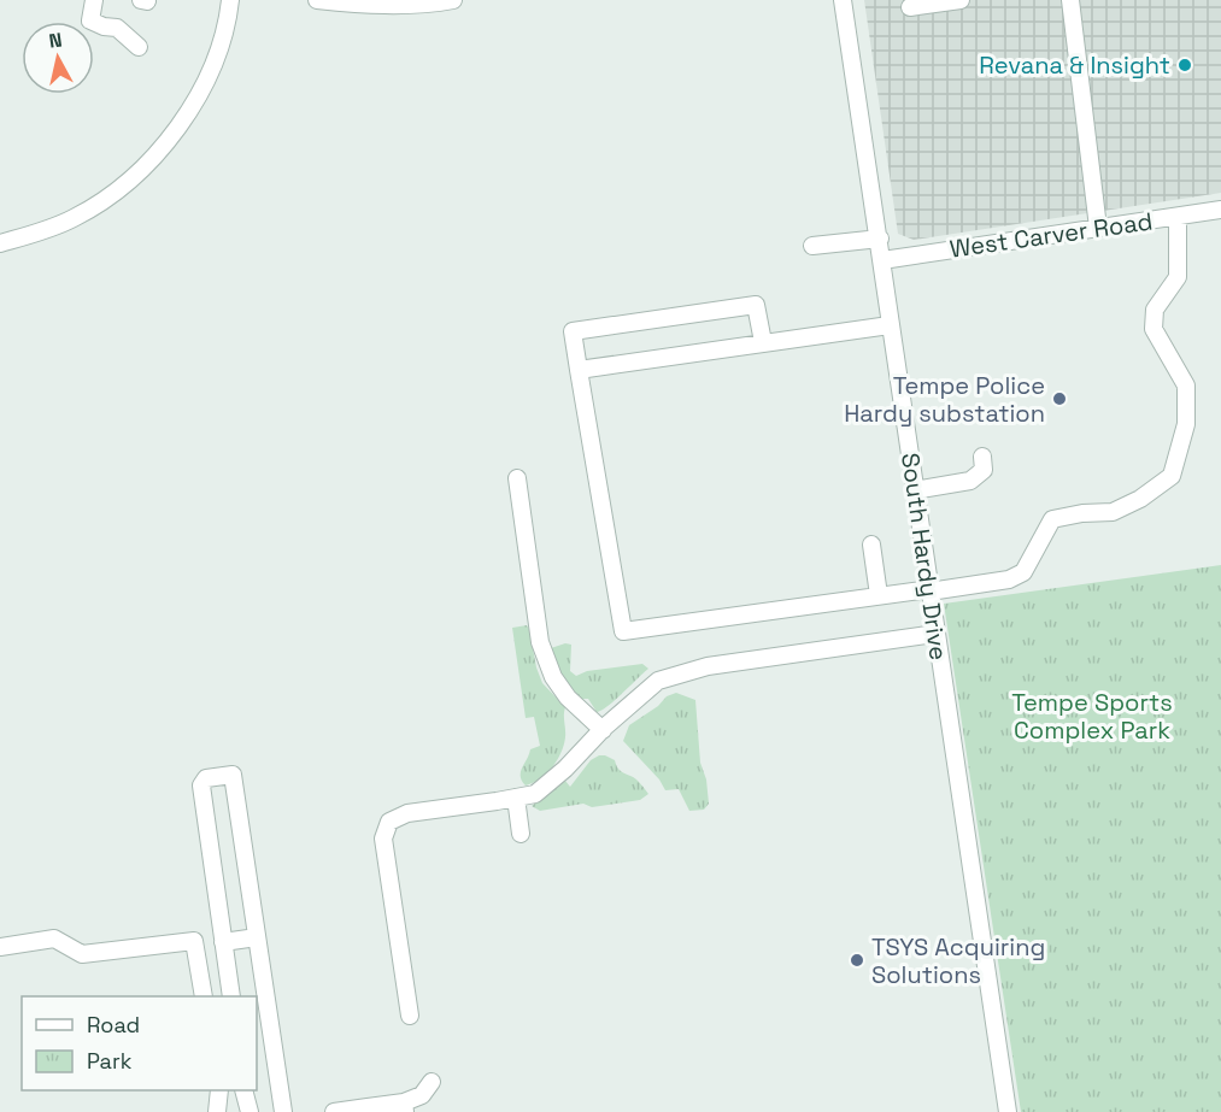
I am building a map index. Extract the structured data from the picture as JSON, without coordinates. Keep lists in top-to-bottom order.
{
  "streets": {
    "street": ["West Carver Road", "South Hardy Drive"]
  },
  "crossings": [
    ["West Carver Road", "South Hardy Drive"]
  ],
  "parks": ["Tempe Sports Complex Park"],
  "places": ["Revana & Insight", "Tempe Police Hardy substation", "TSYS Acquiring Solutions"],
  "legend": ["Road", "Park"],
  "north": "top"
}
